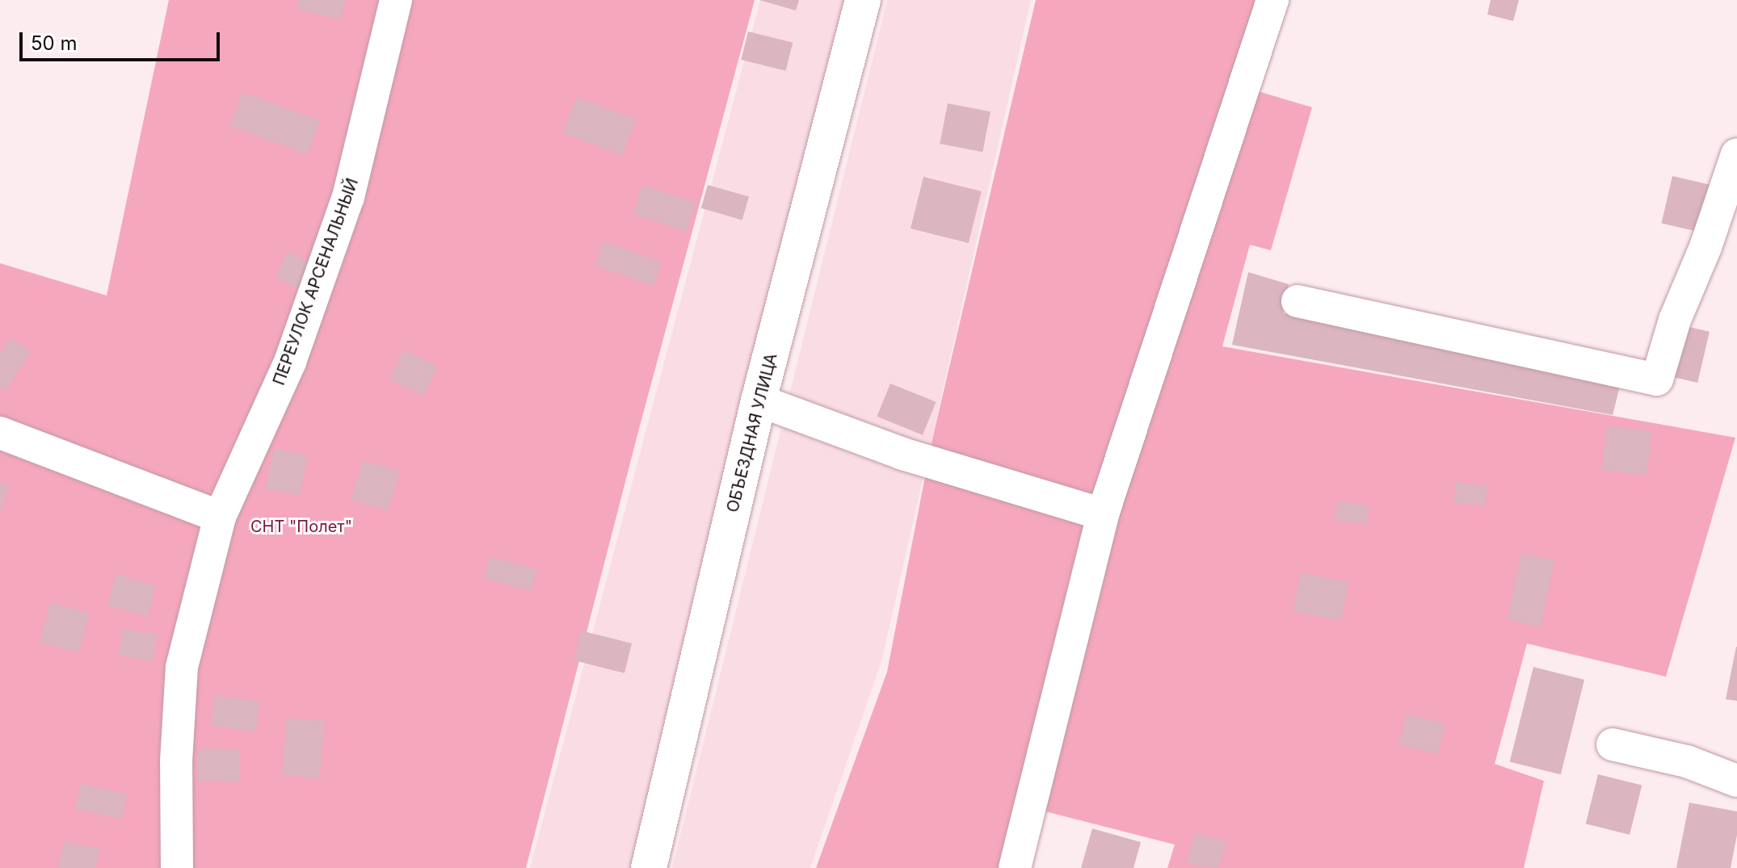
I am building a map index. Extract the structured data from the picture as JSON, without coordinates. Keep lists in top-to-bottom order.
{
  "streets": {
    "main road": ["ОБЪЕЗДНАЯ УЛИЦА"],
    "lane": ["ПЕРЕУЛОК АРСЕНАЛЬНЫЙ"]
  },
  "parks": ["СНТ \"Полет\""],
  "scale_bar": "50 m"
}
